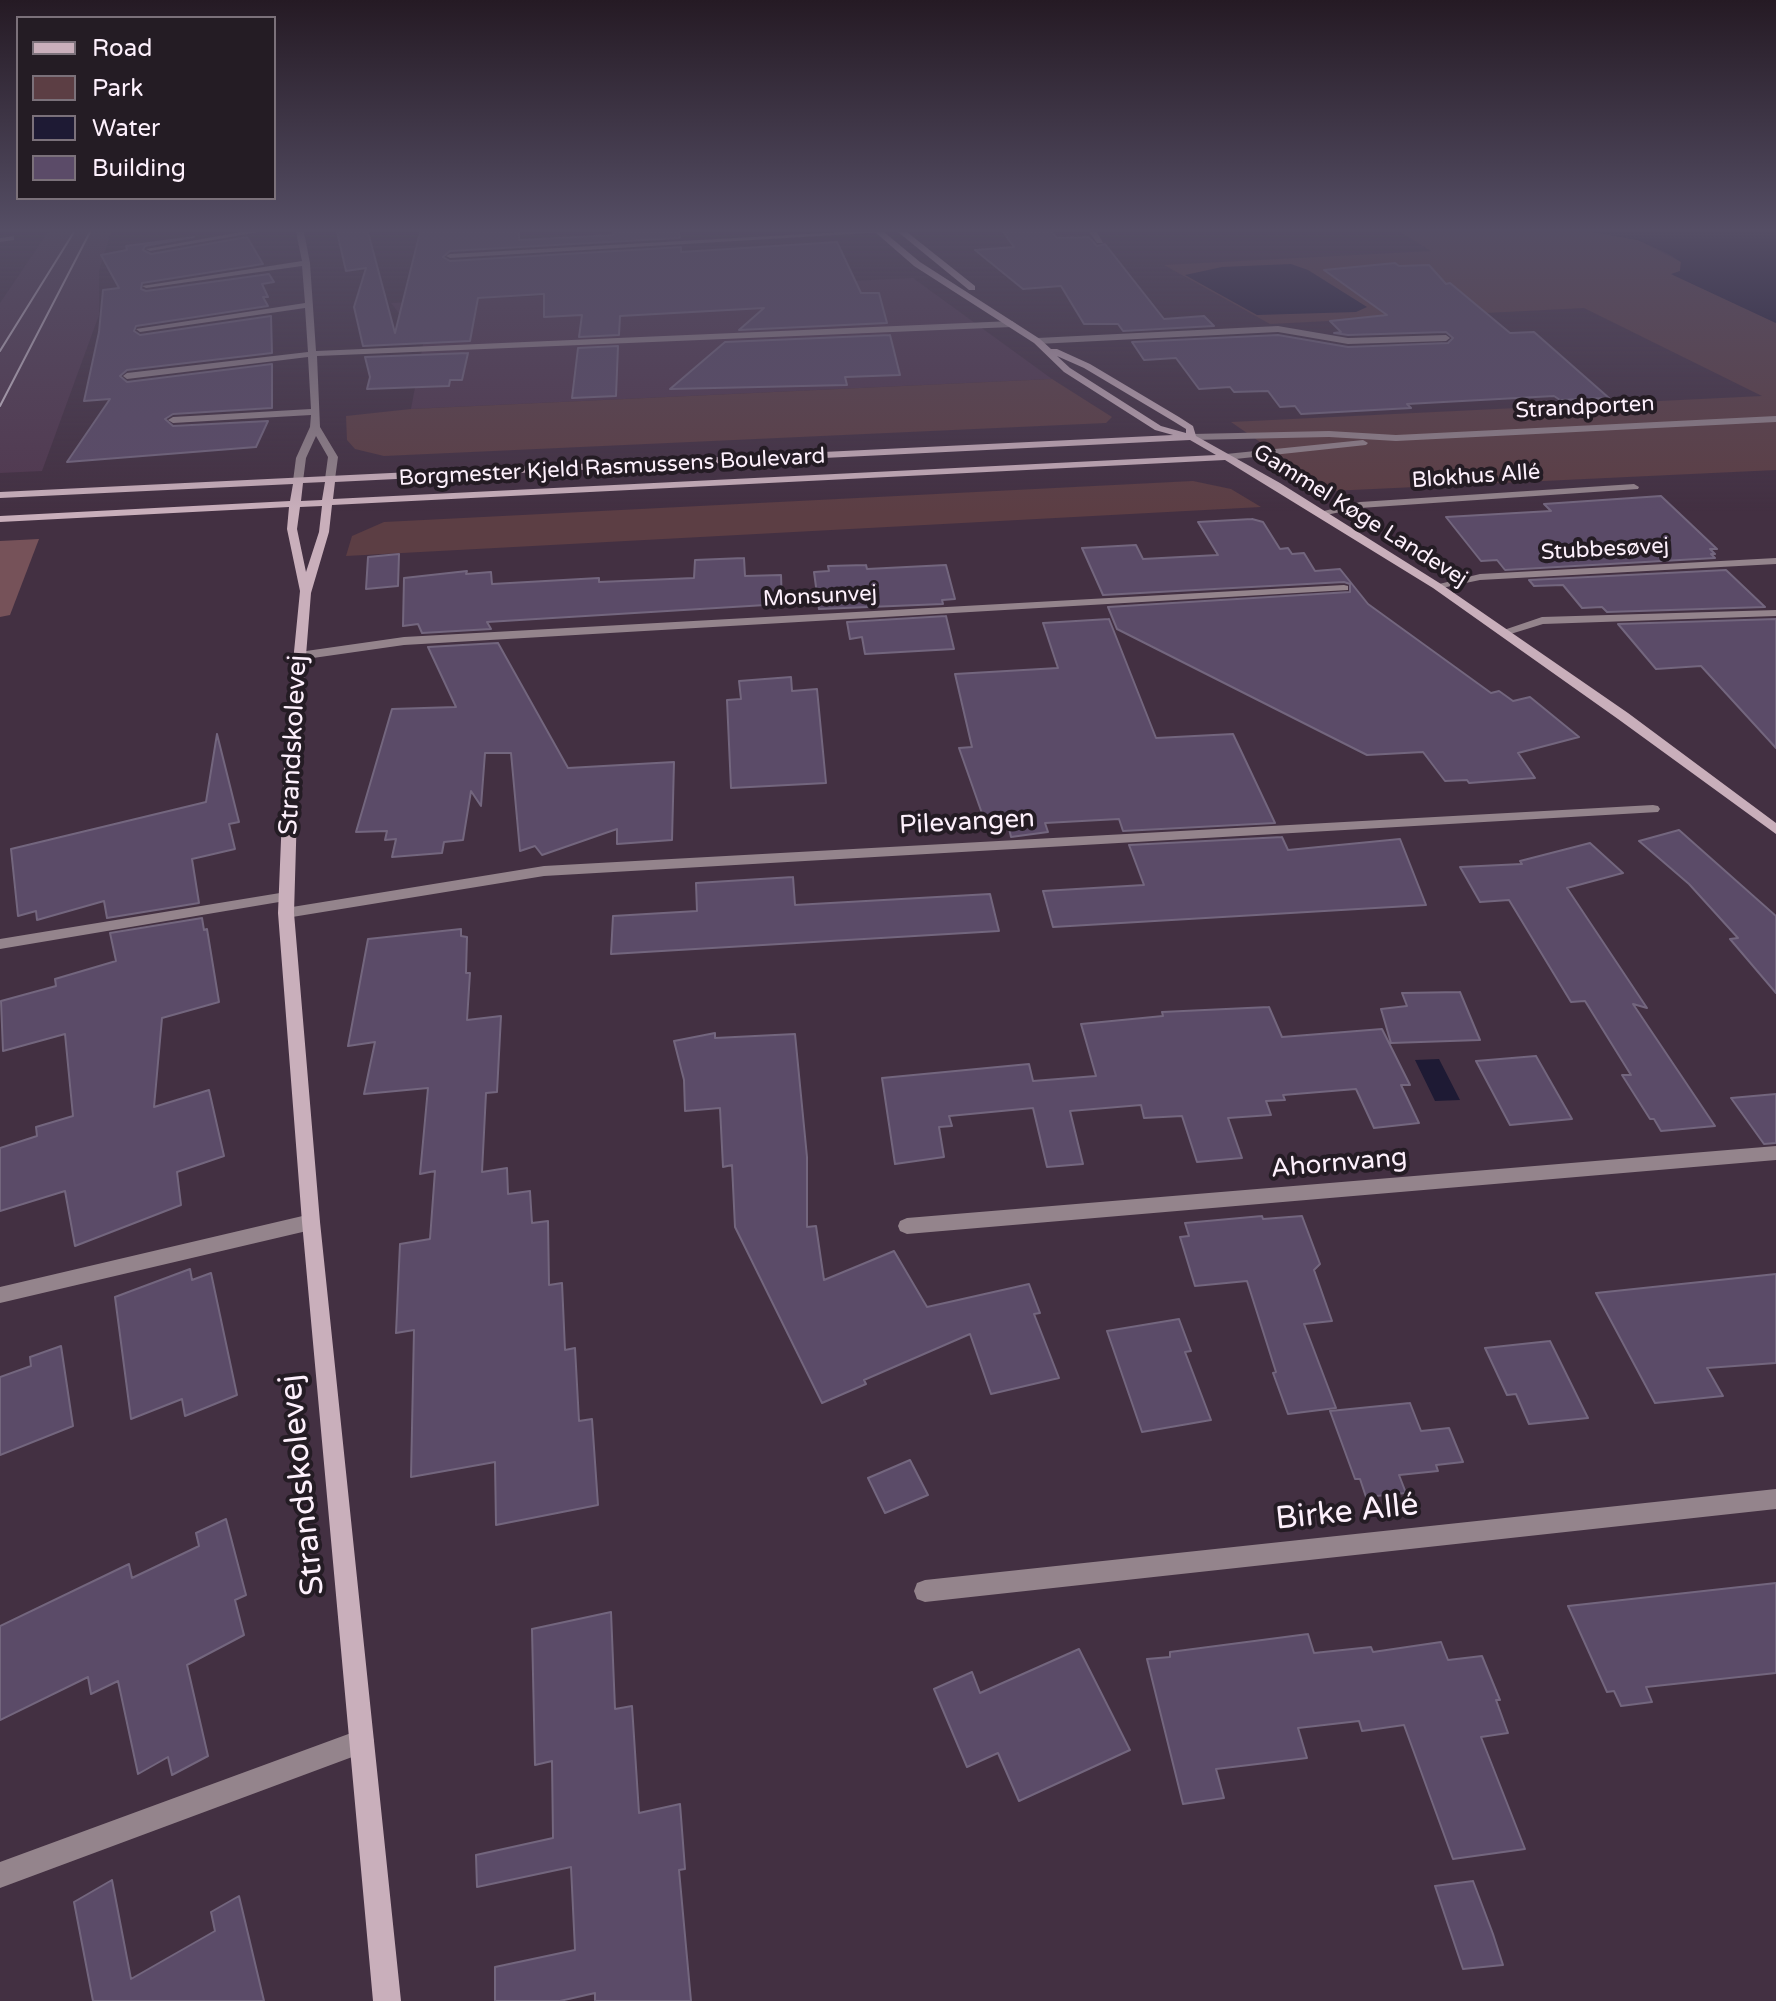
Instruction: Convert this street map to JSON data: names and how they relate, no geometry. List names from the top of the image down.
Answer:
{
  "streets": {
    "street": [
      "Strandporten",
      "Borgmester Kjeld Rasmussens Boulevard",
      "Blokhus Allé",
      "Gammel Køge Landevej",
      "Stubbesøvej",
      "Monsunvej",
      "Strandskolevej",
      "Pilevangen",
      "Ahornvang",
      "Birke Allé"
    ]
  },
  "crossings": [
    ["Strandporten", "Borgmester Kjeld Rasmussens Boulevard"],
    ["Strandporten", "Gammel Køge Landevej"],
    ["Borgmester Kjeld Rasmussens Boulevard", "Gammel Køge Landevej"],
    ["Borgmester Kjeld Rasmussens Boulevard", "Strandskolevej"],
    ["Blokhus Allé", "Gammel Køge Landevej"],
    ["Gammel Køge Landevej", "Stubbesøvej"],
    ["Monsunvej", "Strandskolevej"],
    ["Strandskolevej", "Pilevangen"]
  ],
  "legend": [
    "Road",
    "Park",
    "Water",
    "Building"
  ]
}
